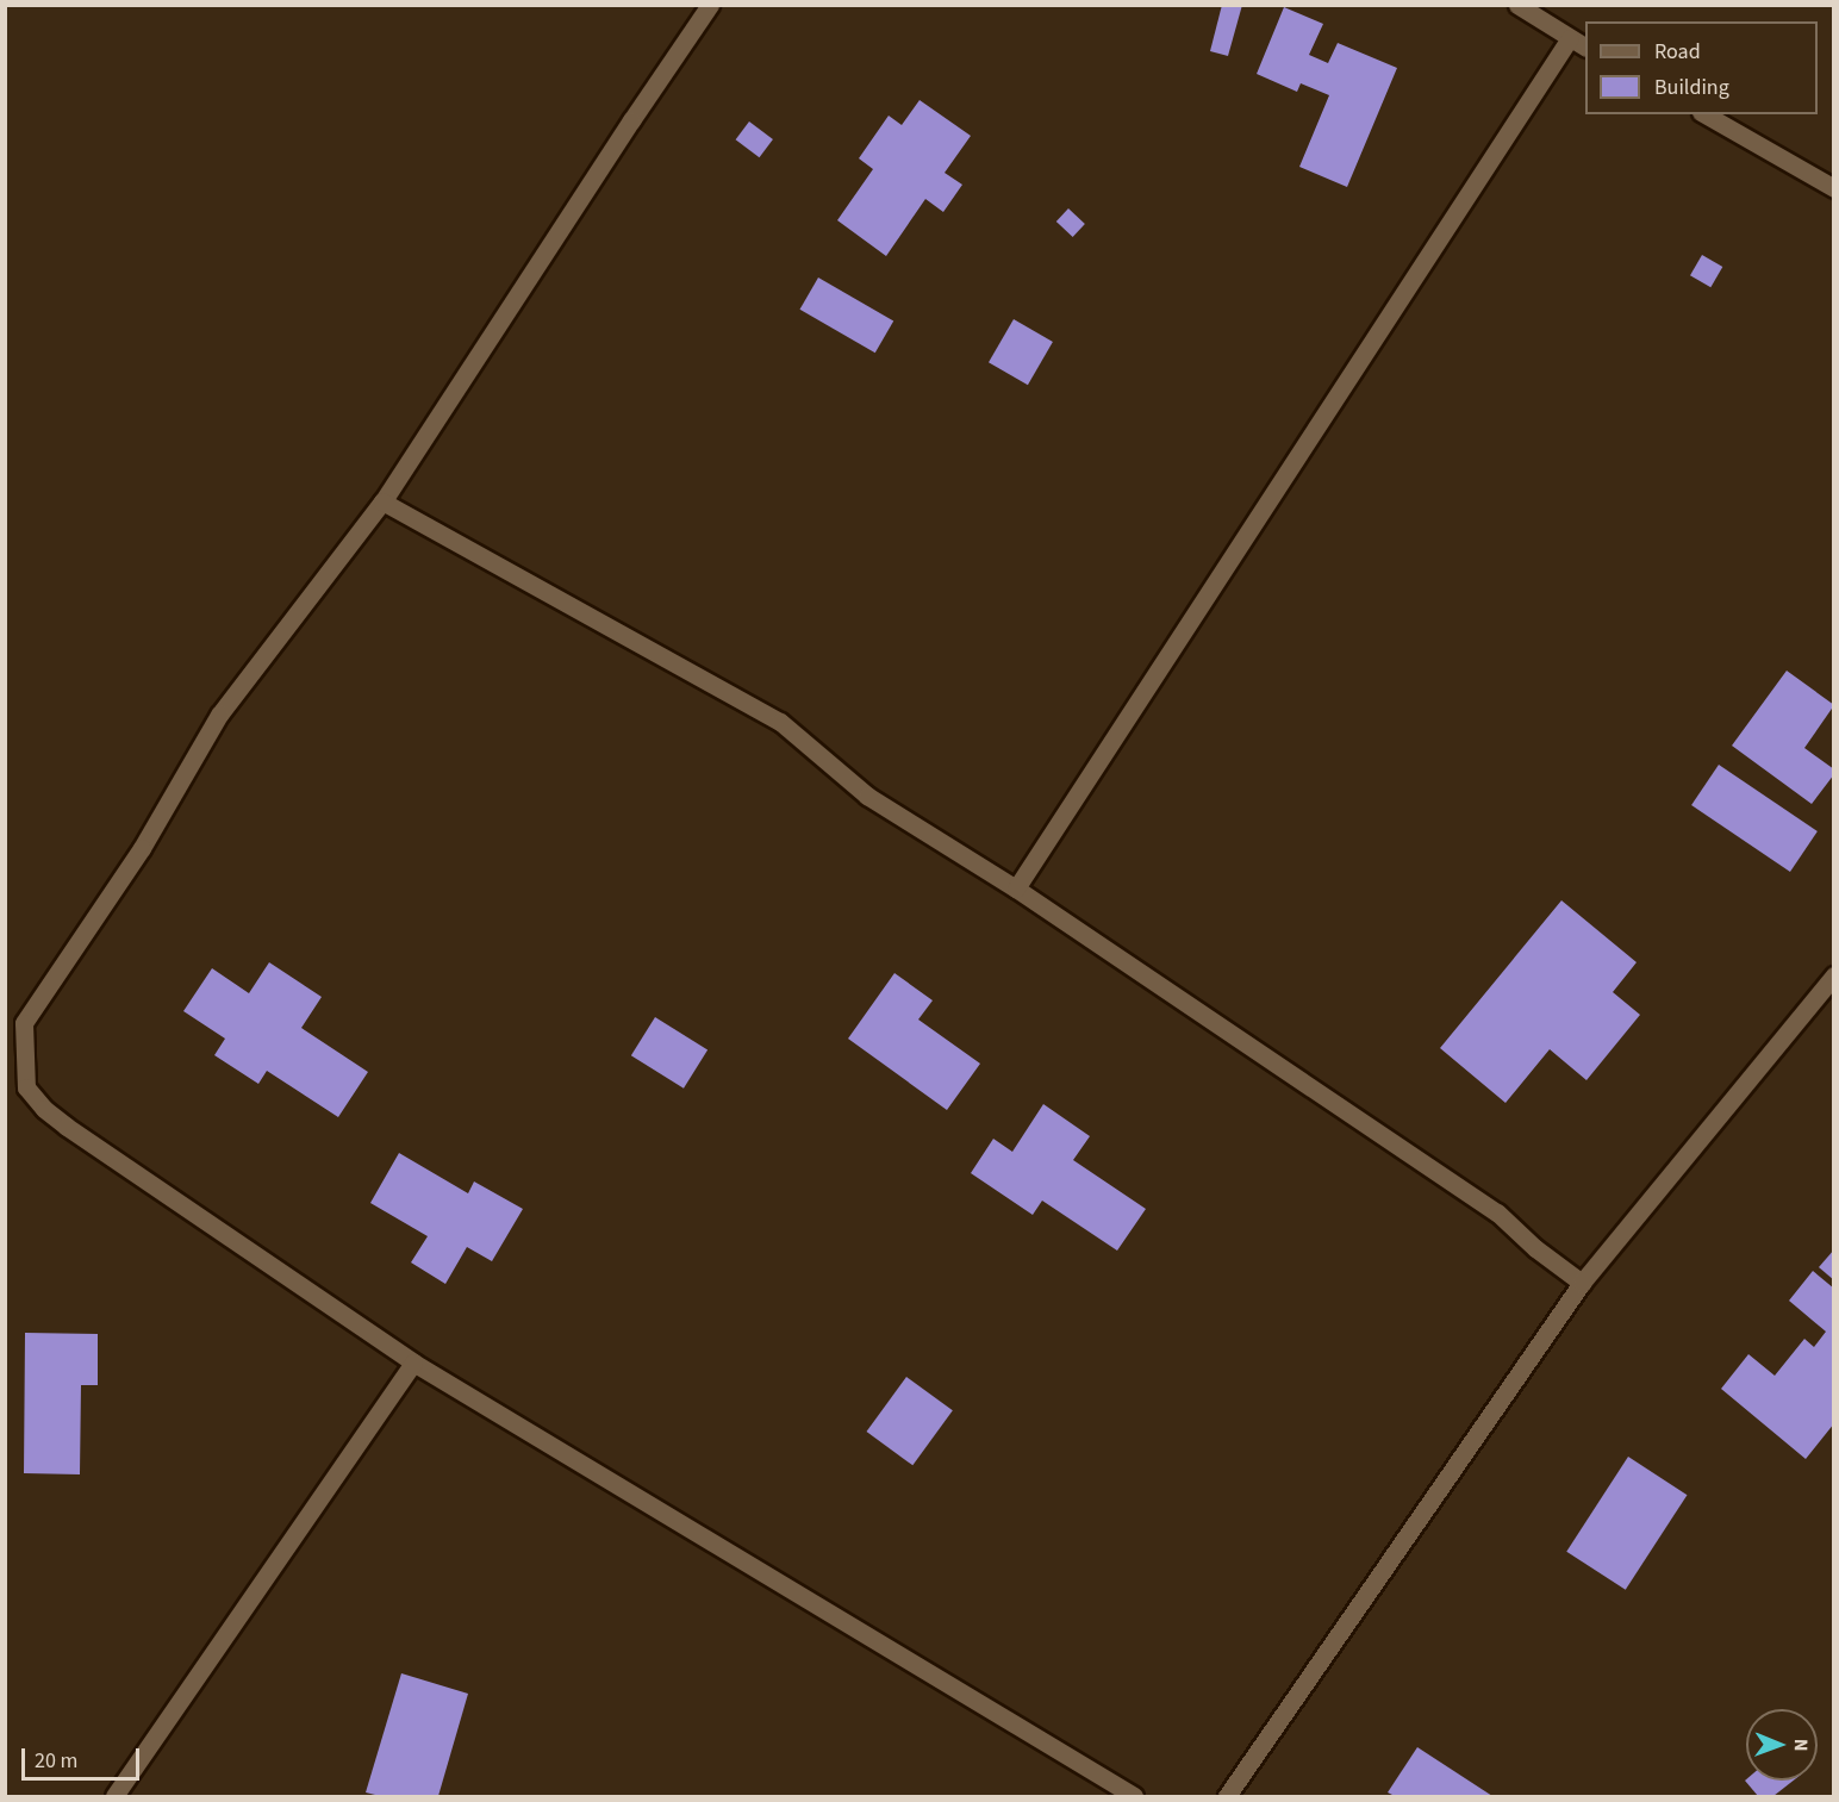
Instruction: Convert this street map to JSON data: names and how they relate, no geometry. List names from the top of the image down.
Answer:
{
  "legend": ["Road", "Building"],
  "scale_bar": "20 m",
  "north": "right"
}
